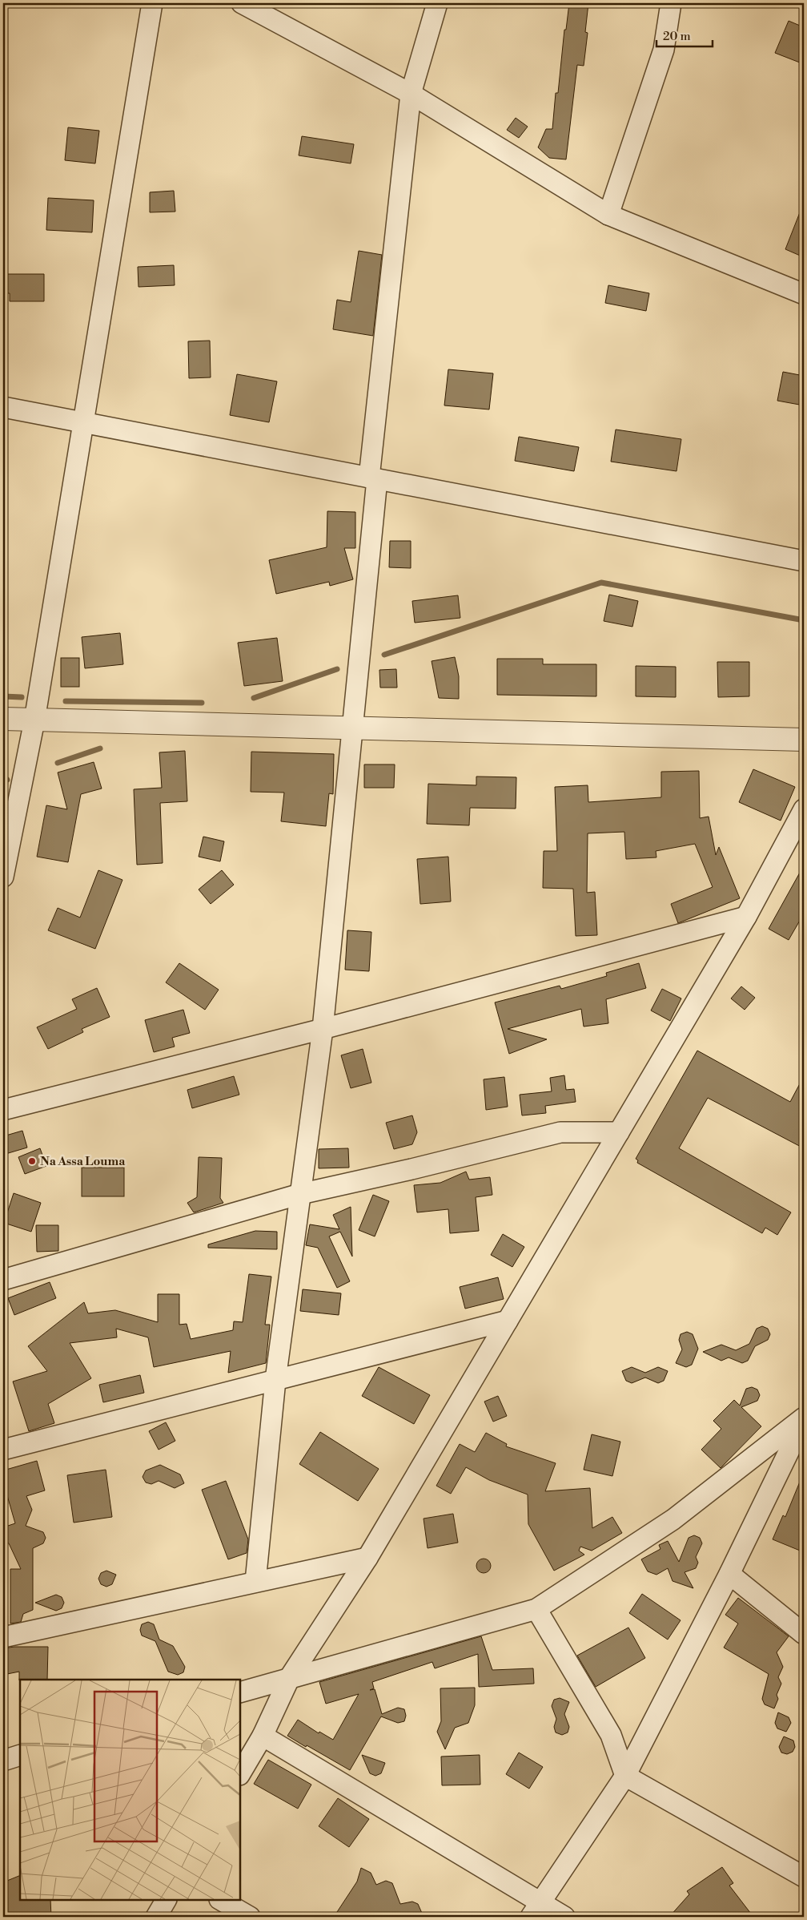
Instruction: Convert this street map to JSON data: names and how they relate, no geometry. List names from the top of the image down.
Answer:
{
  "places": ["Na Assa Louma"],
  "scale_bar": "20 m"
}
